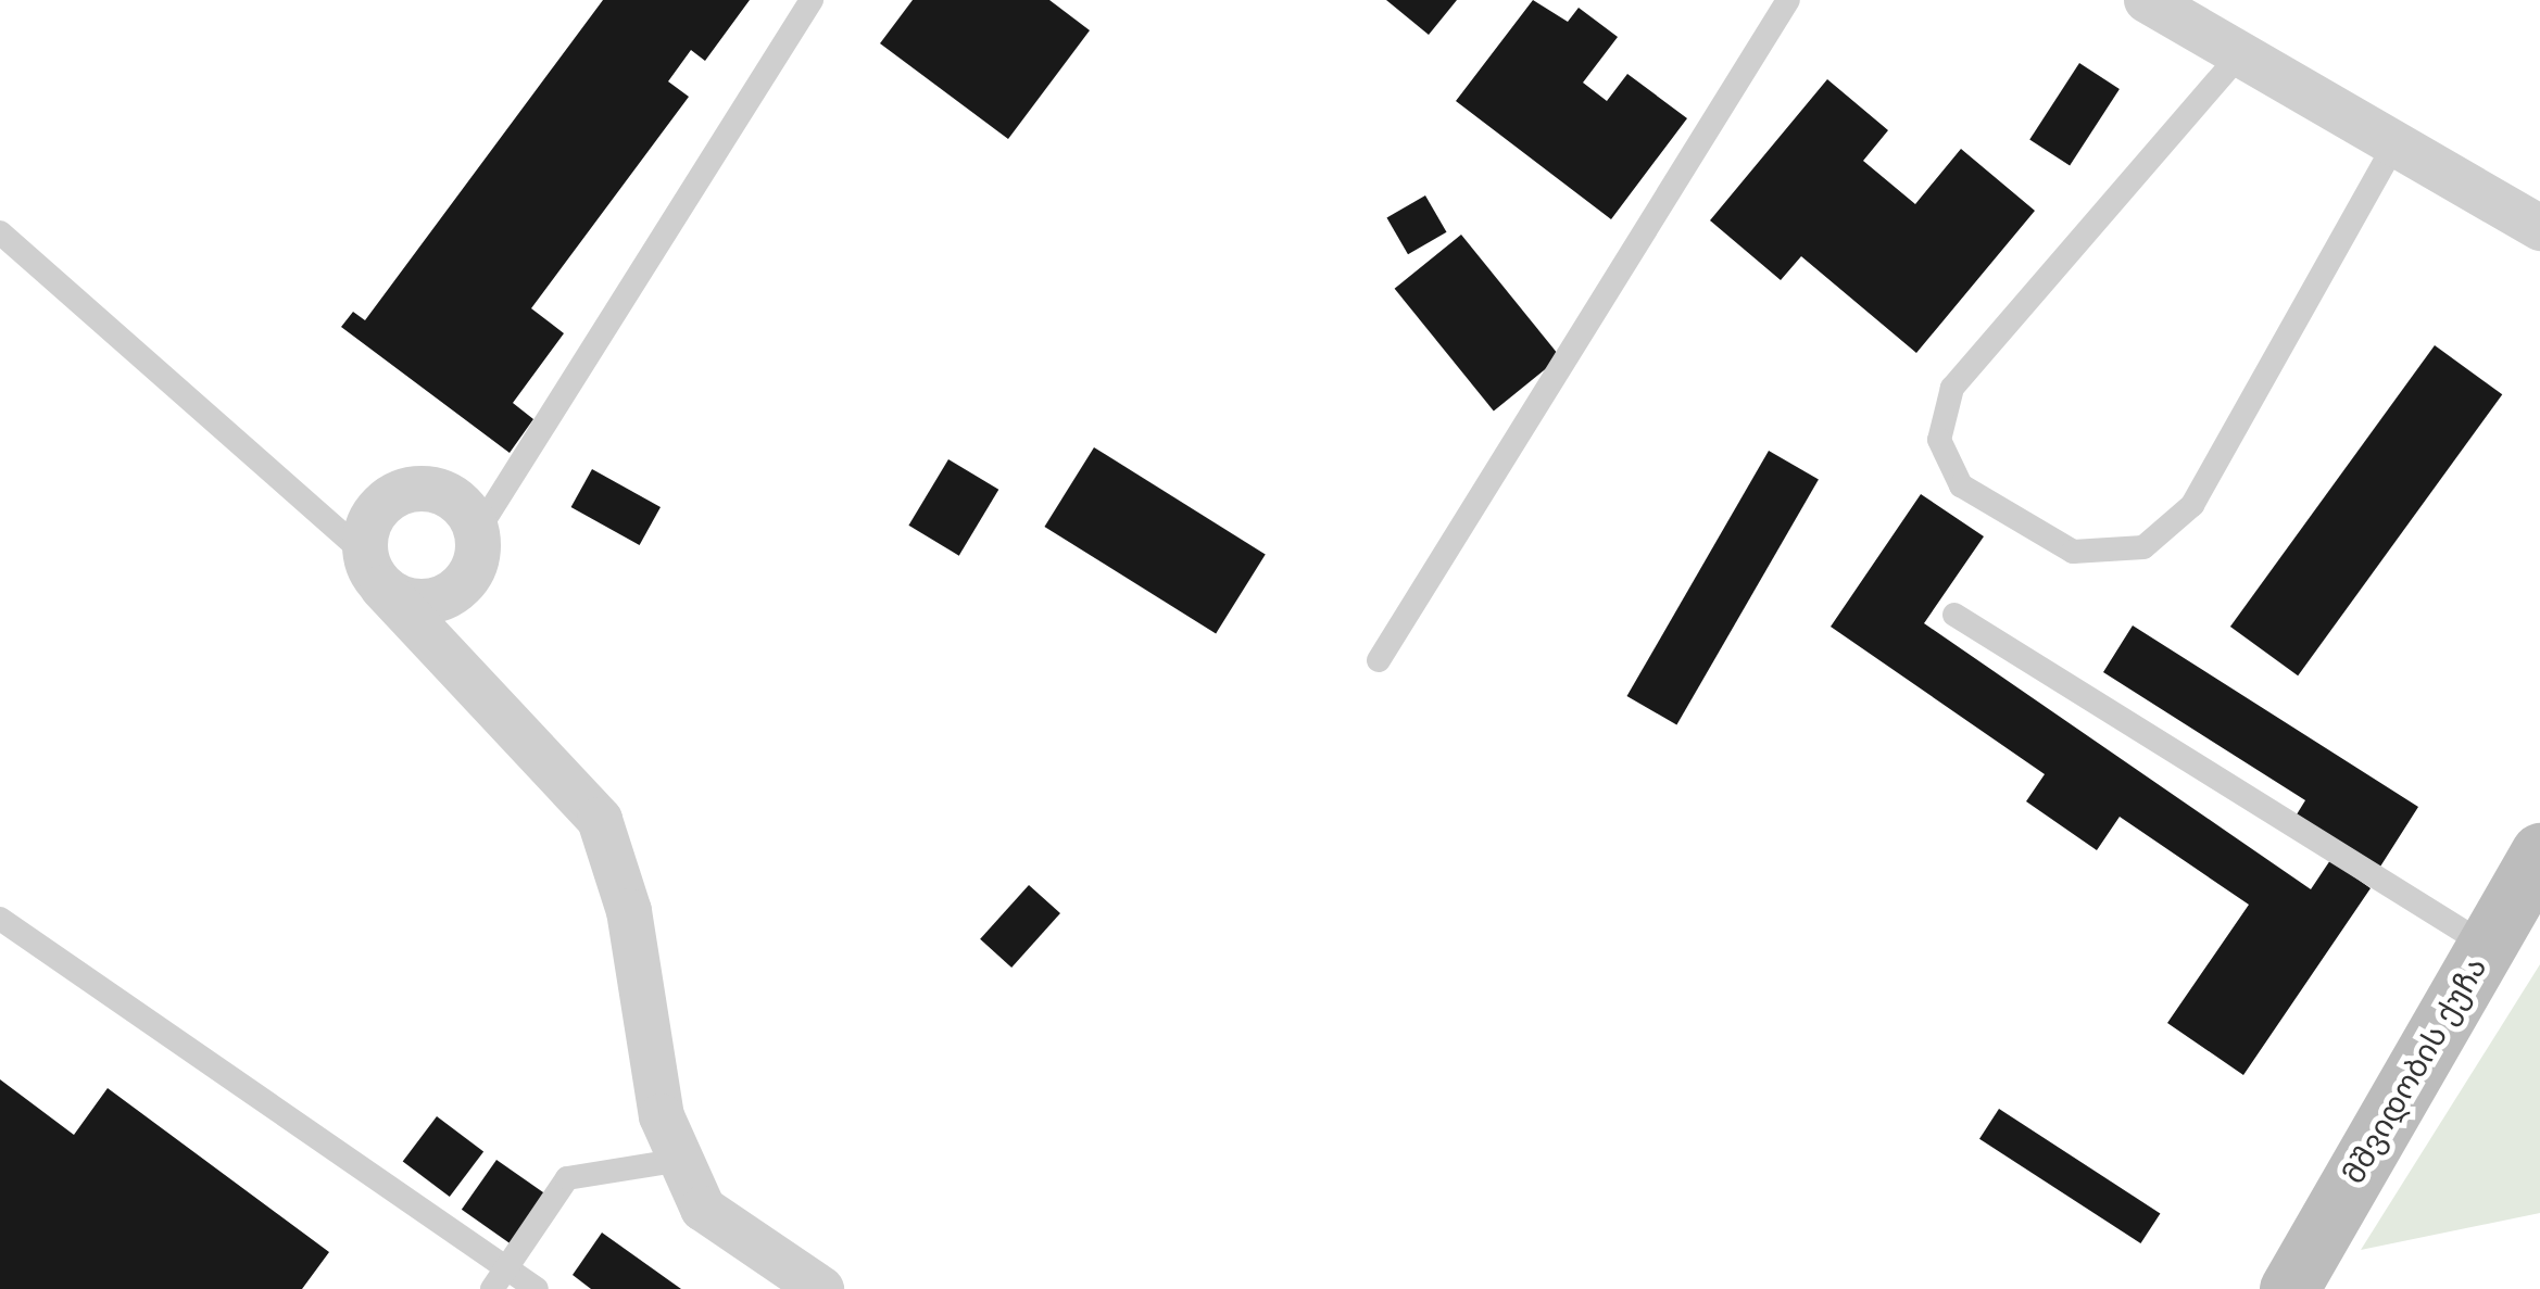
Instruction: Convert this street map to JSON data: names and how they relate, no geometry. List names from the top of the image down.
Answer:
{
  "streets": {
    "main road": ["მშვიდობის ქუჩა"]
  }
}
